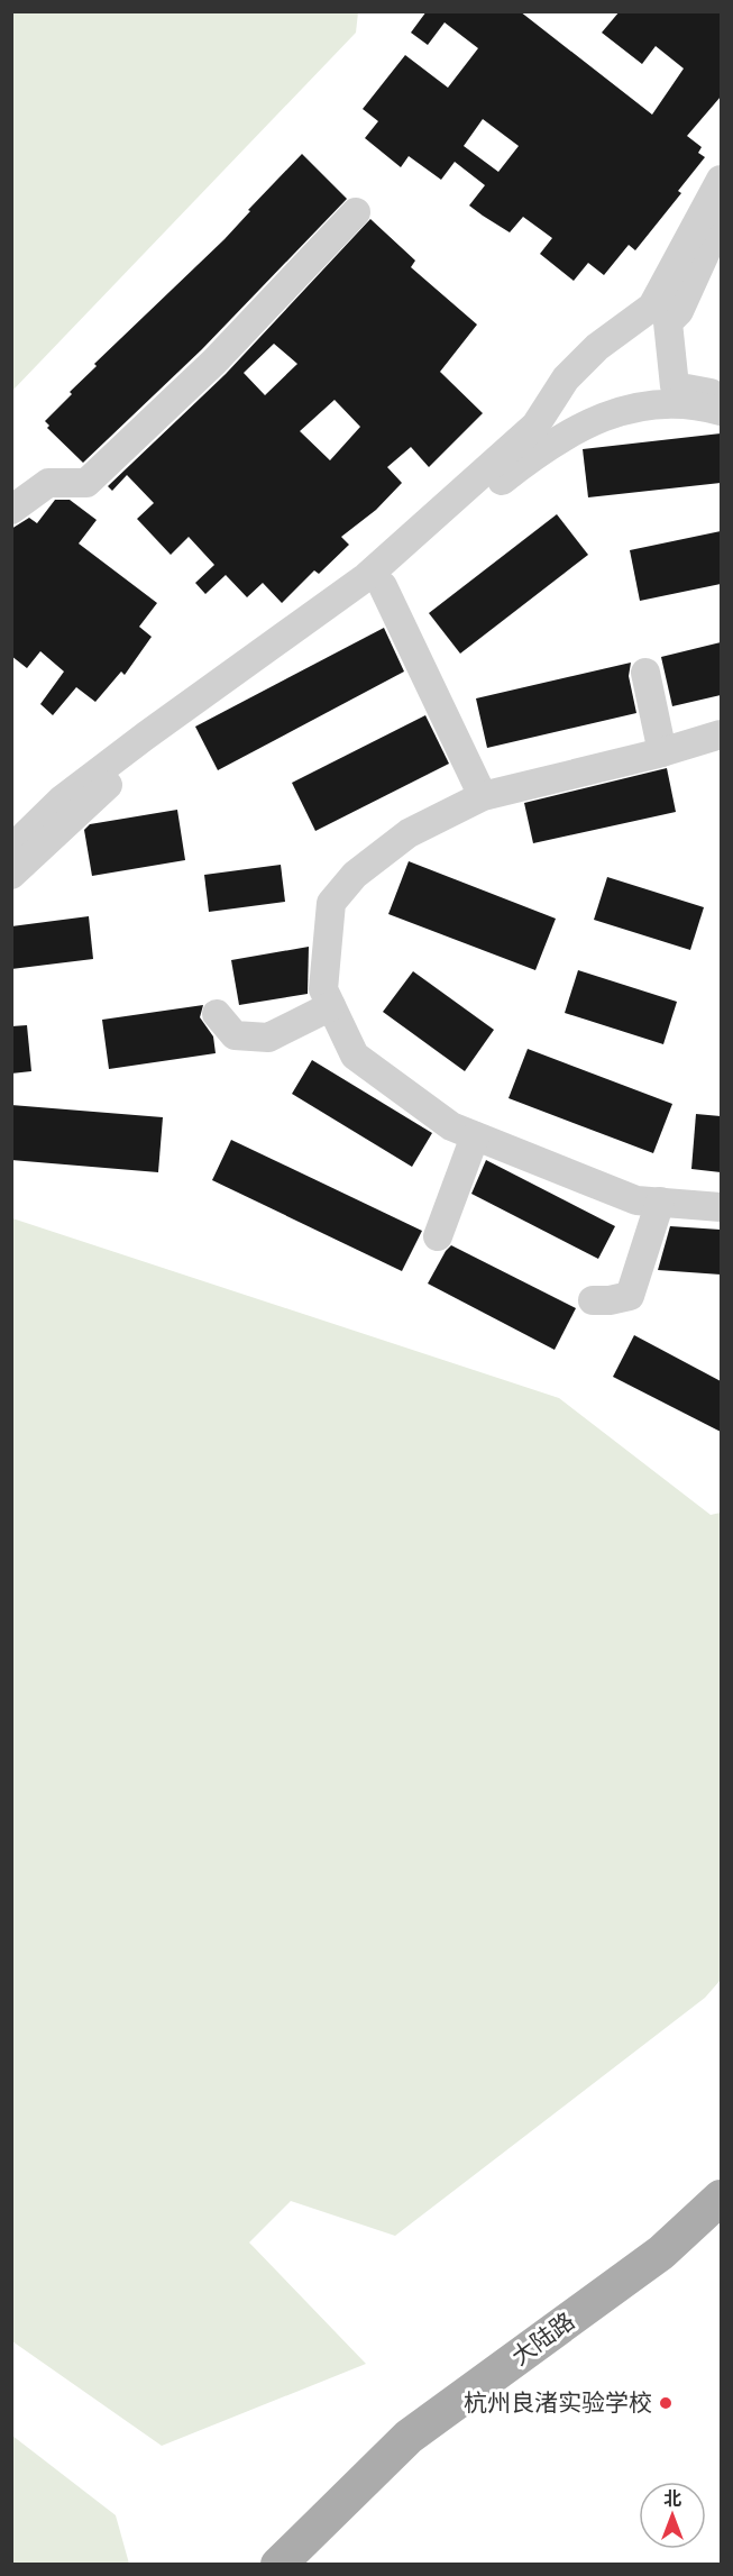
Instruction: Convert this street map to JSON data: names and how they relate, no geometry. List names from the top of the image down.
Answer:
{
  "streets": {
    "main road": ["大陆路"]
  },
  "places": ["杭州良渚实验学校"],
  "north": "top"
}
